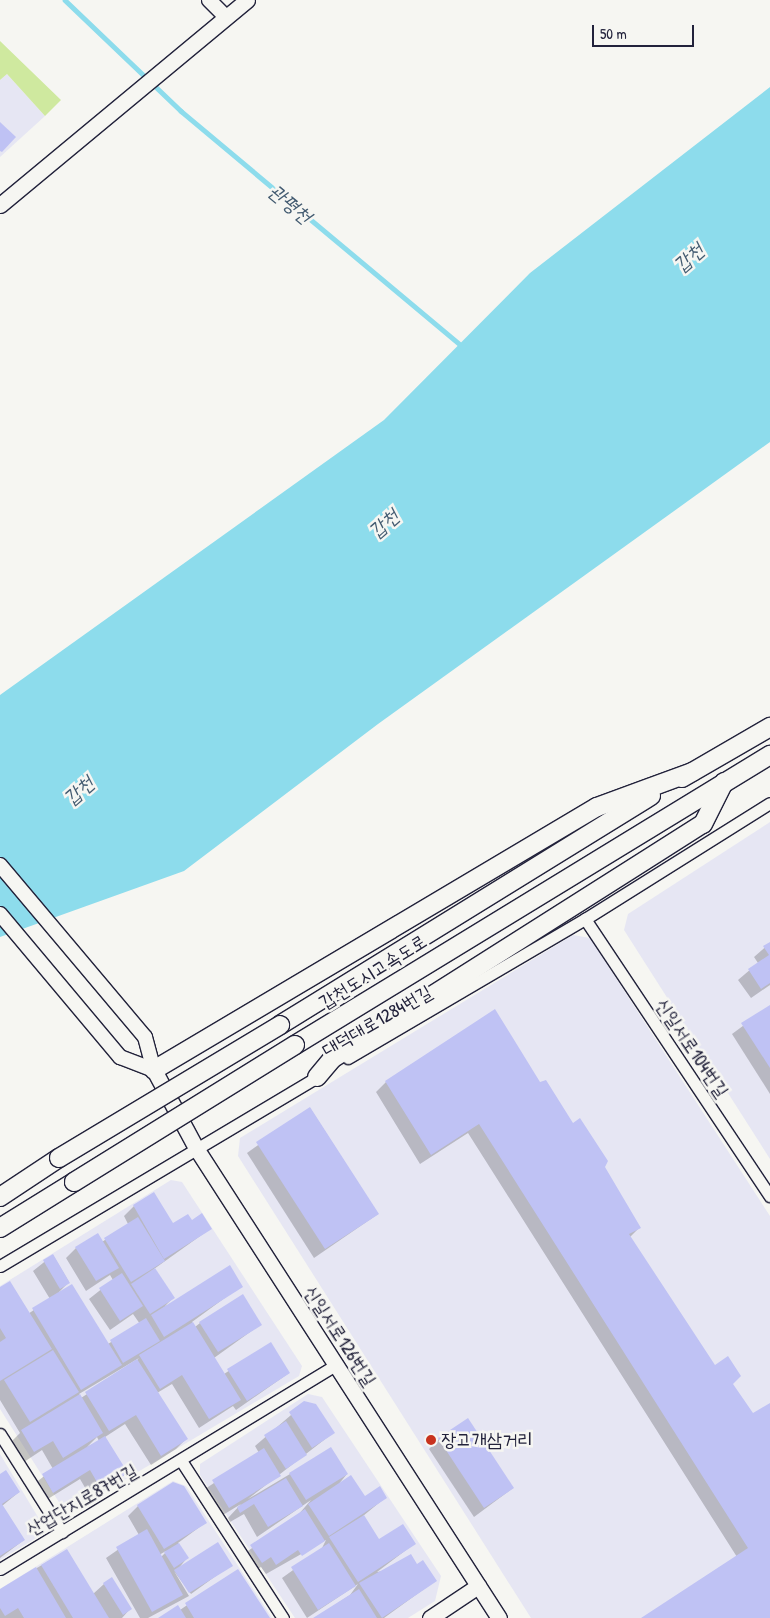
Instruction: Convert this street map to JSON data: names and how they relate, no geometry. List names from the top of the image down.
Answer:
{
  "streets": {
    "highway": ["갑천도시고속도로"],
    "main road": ["신일서로126번길"],
    "street": ["대덕대로1284번길", "신일서로104번길", "산업단지로87번길"]
  },
  "crossings": [
    ["대덕대로1284번길", "신일서로104번길"],
    ["대덕대로1284번길", "신일서로126번길"],
    ["신일서로126번길", "산업단지로87번길"]
  ],
  "water": ["관평천", "갑천"],
  "places": ["장고개삼거리"],
  "scale_bar": "50 m"
}
